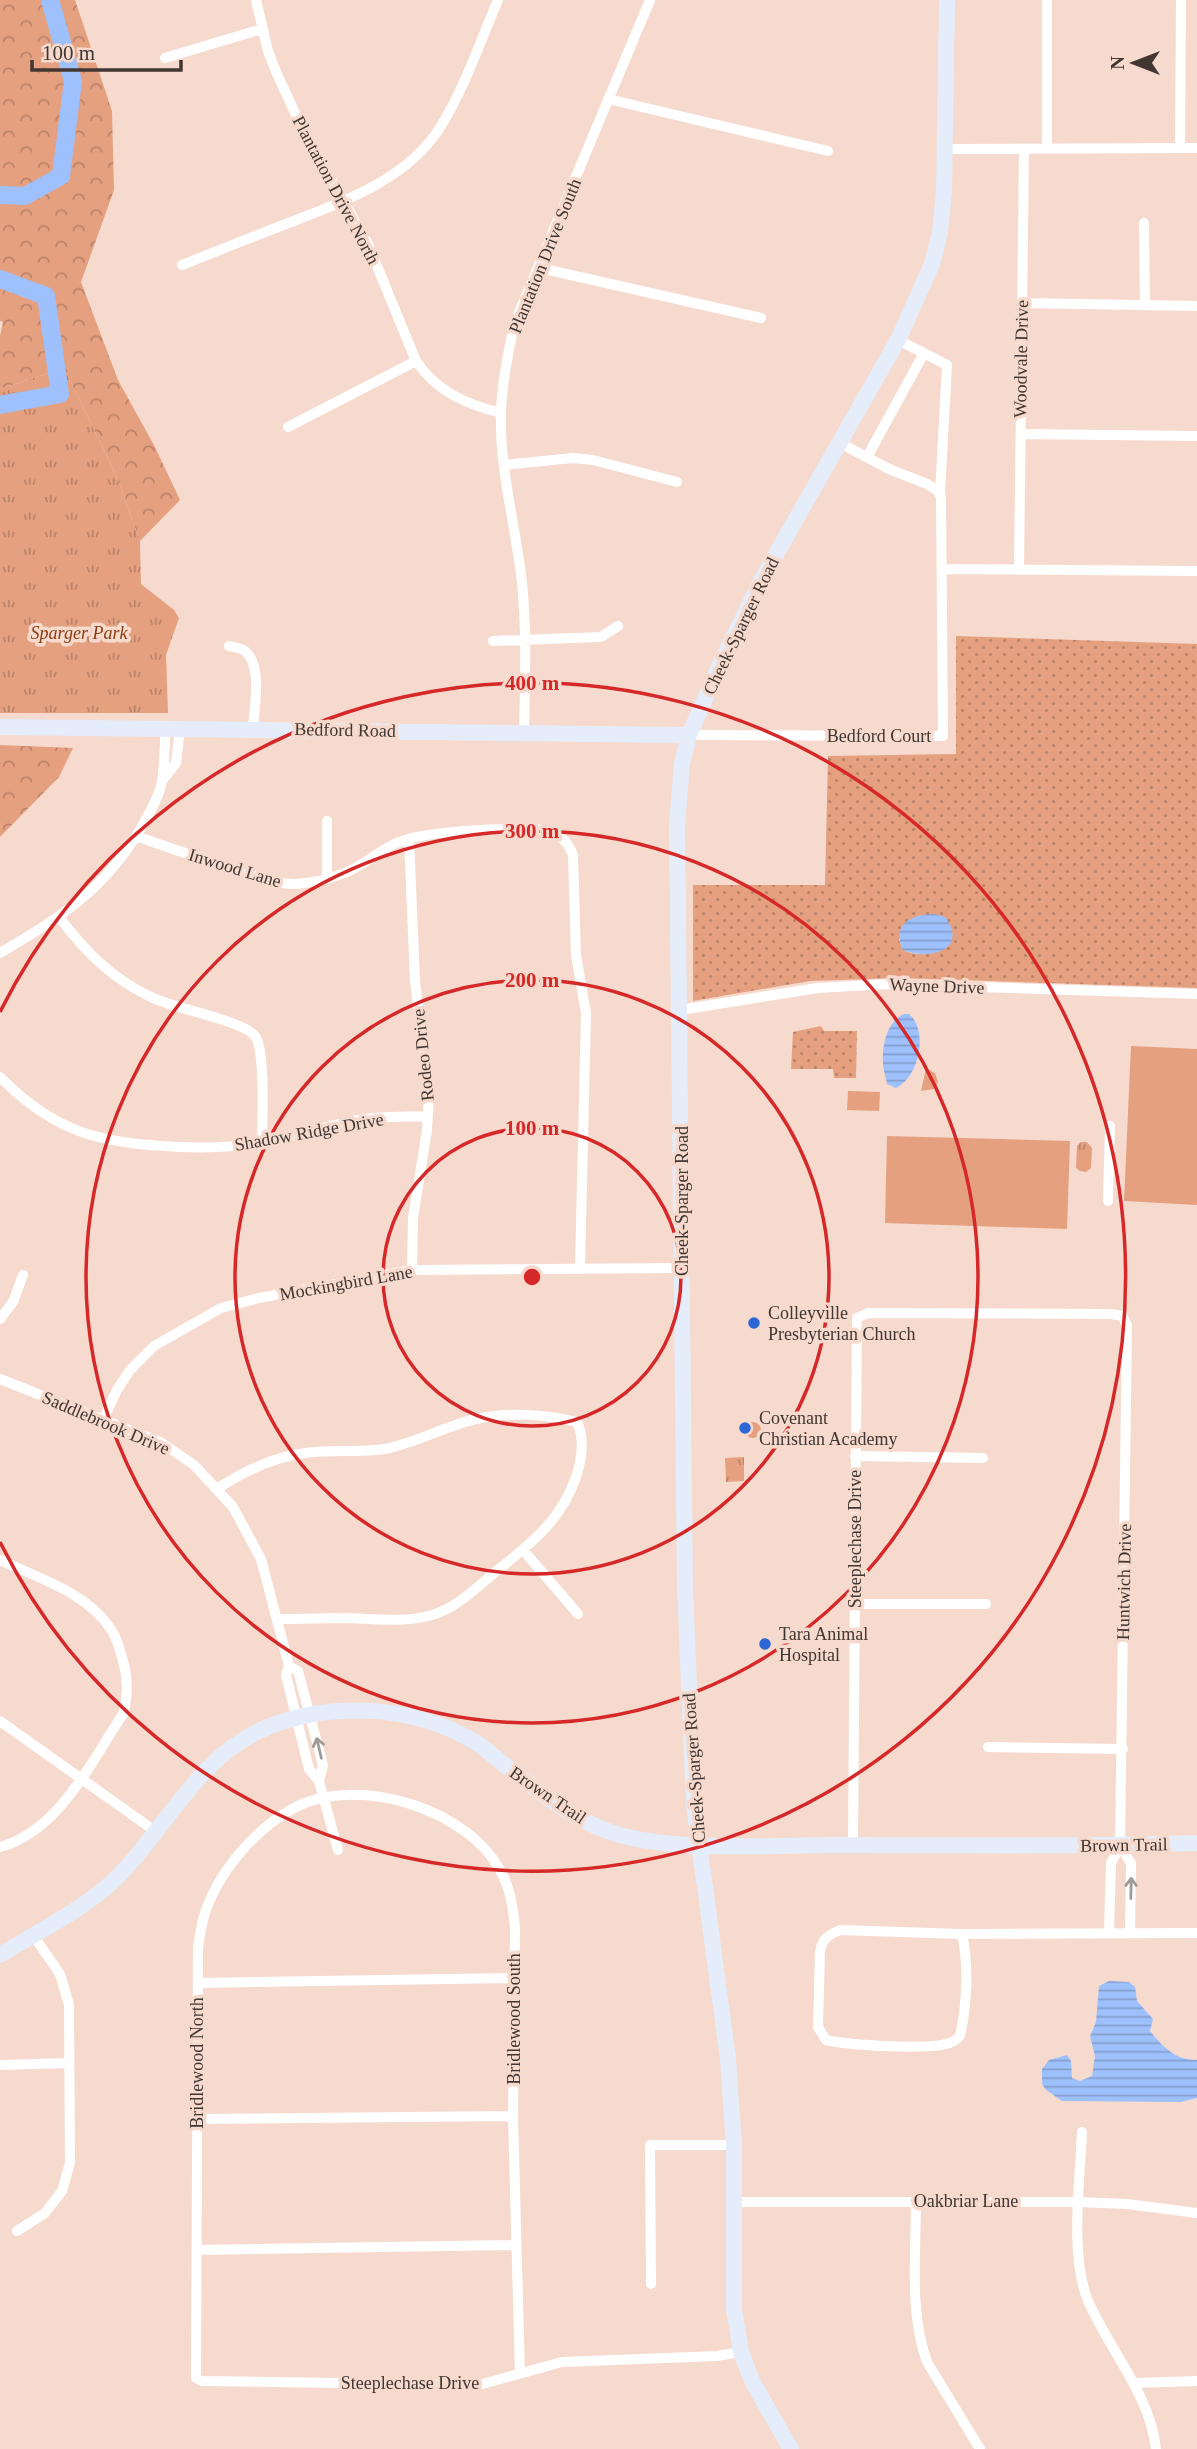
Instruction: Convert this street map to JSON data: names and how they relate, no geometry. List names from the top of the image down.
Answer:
{
  "streets": {
    "main road": ["Cheek-Sparger Road", "Bedford Road", "Brown Trail"],
    "street": [
      "Plantation Drive North",
      "Plantation Drive South",
      "Woodvale Drive",
      "Bedford Court",
      "Inwood Lane",
      "Wayne Drive",
      "Rodeo Drive",
      "Shadow Ridge Drive",
      "Mockingbird Lane",
      "Saddlebrook Drive",
      "Steeplechase Drive",
      "Huntwich Drive",
      "Bridlewood South",
      "Bridlewood North",
      "Oakbriar Lane"
    ]
  },
  "crossings": [
    ["Plantation Drive North", "Plantation Drive South"],
    ["Plantation Drive South", "Bedford Road"],
    ["Cheek-Sparger Road", "Bedford Road"],
    ["Cheek-Sparger Road", "Bedford Court"],
    ["Cheek-Sparger Road", "Wayne Drive"],
    ["Cheek-Sparger Road", "Mockingbird Lane"],
    ["Cheek-Sparger Road", "Steeplechase Drive"],
    ["Cheek-Sparger Road", "Brown Trail"],
    ["Cheek-Sparger Road", "Oakbriar Lane"],
    ["Bedford Road", "Bedford Court"],
    ["Inwood Lane", "Rodeo Drive"],
    ["Inwood Lane", "Mockingbird Lane"],
    ["Rodeo Drive", "Shadow Ridge Drive"],
    ["Rodeo Drive", "Mockingbird Lane"],
    ["Mockingbird Lane", "Saddlebrook Drive"],
    ["Saddlebrook Drive", "Brown Trail"],
    ["Saddlebrook Drive", "Bridlewood South"],
    ["Saddlebrook Drive", "Bridlewood North"],
    ["Steeplechase Drive", "Huntwich Drive"],
    ["Steeplechase Drive", "Brown Trail"],
    ["Steeplechase Drive", "Bridlewood South"],
    ["Steeplechase Drive", "Bridlewood North"],
    ["Huntwich Drive", "Brown Trail"],
    ["Bridlewood South", "Bridlewood North"]
  ],
  "parks": ["Sparger Park"],
  "places": ["Colleyville Presbyterian Church", "Covenant Christian Academy", "Tara Animal Hospital"],
  "scale_bar": "100 m",
  "north": "left",
  "rings": [
    "400 m",
    "300 m",
    "200 m",
    "100 m"
  ]
}
